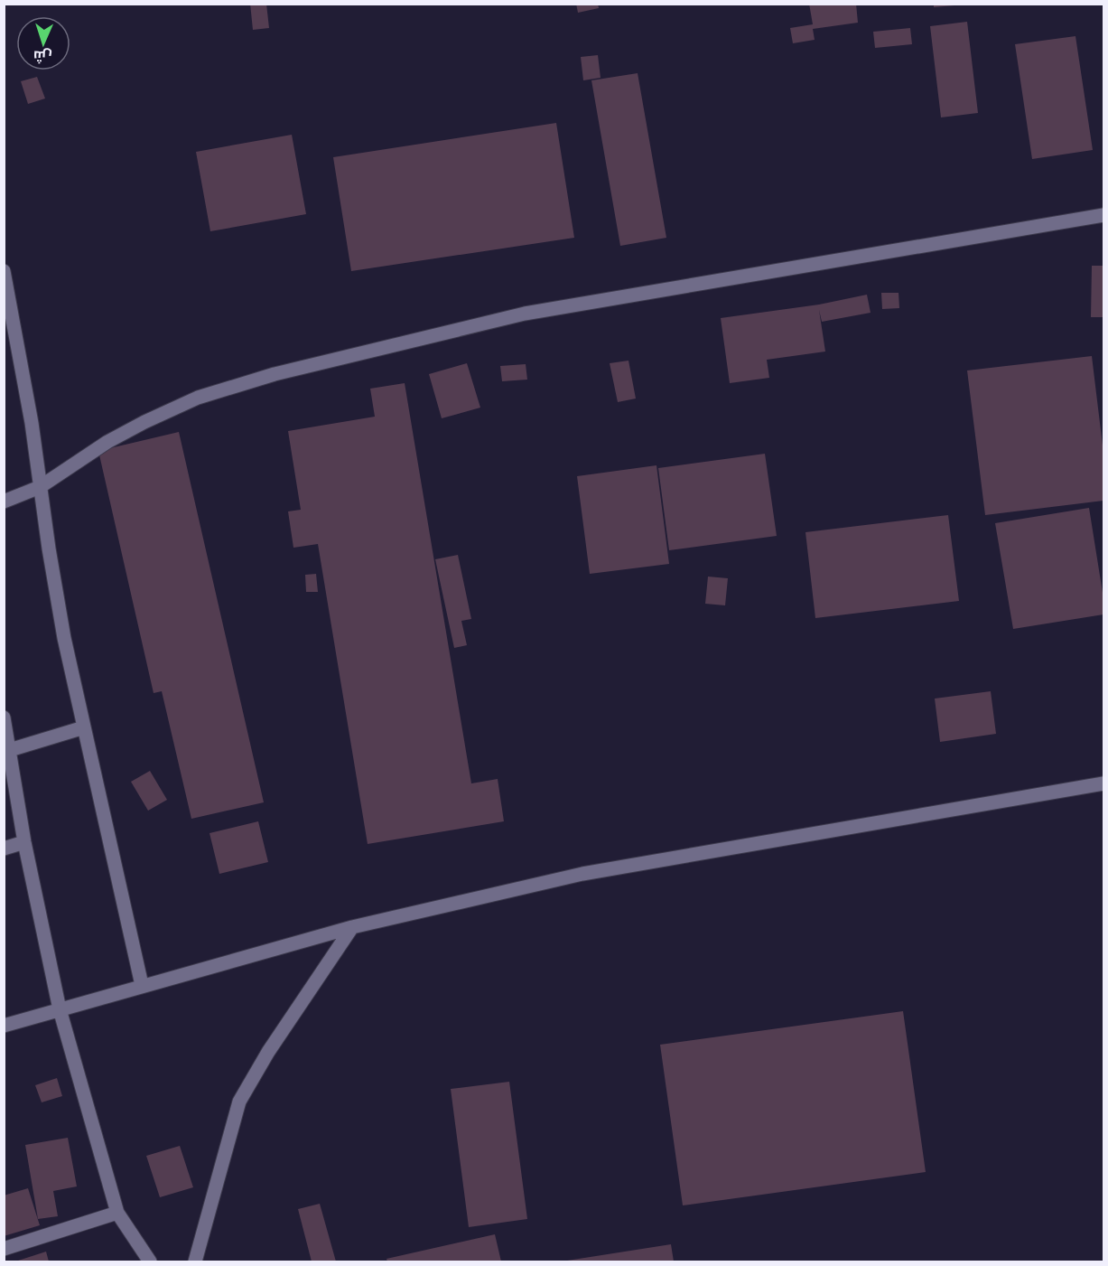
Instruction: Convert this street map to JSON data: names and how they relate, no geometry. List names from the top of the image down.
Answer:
{
  "north": "bottom"
}
